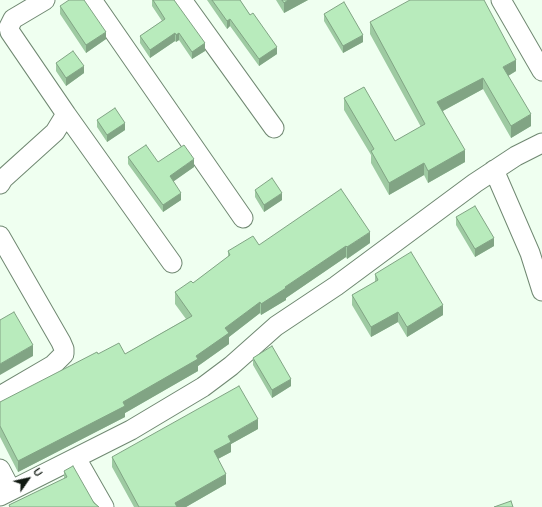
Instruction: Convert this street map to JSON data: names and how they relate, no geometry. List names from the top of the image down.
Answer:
{
  "north": "top right"
}
